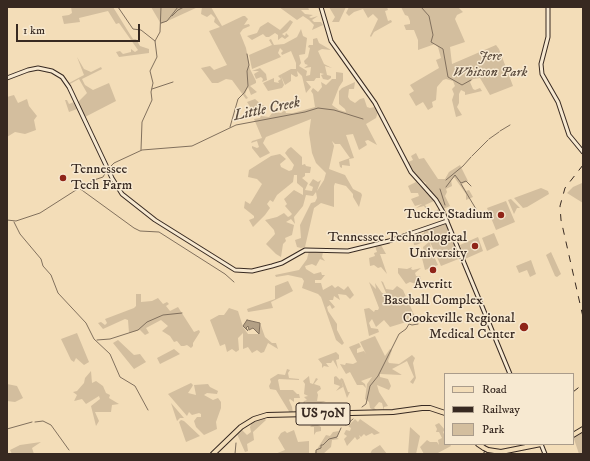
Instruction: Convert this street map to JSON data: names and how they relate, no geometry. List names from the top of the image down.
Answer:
{
  "streets": {
    "main road": ["US 70N"]
  },
  "water": ["Little Creek"],
  "parks": ["Jere Whitson Park"],
  "places": [
    "Tennessee Tech Farm",
    "Tucker Stadium",
    "Tennessee Technological University",
    "Averitt Baseball Complex",
    "Cookeville Regional Medical Center"
  ],
  "legend": ["Road", "Railway", "Park"],
  "scale_bar": "1 km"
}
